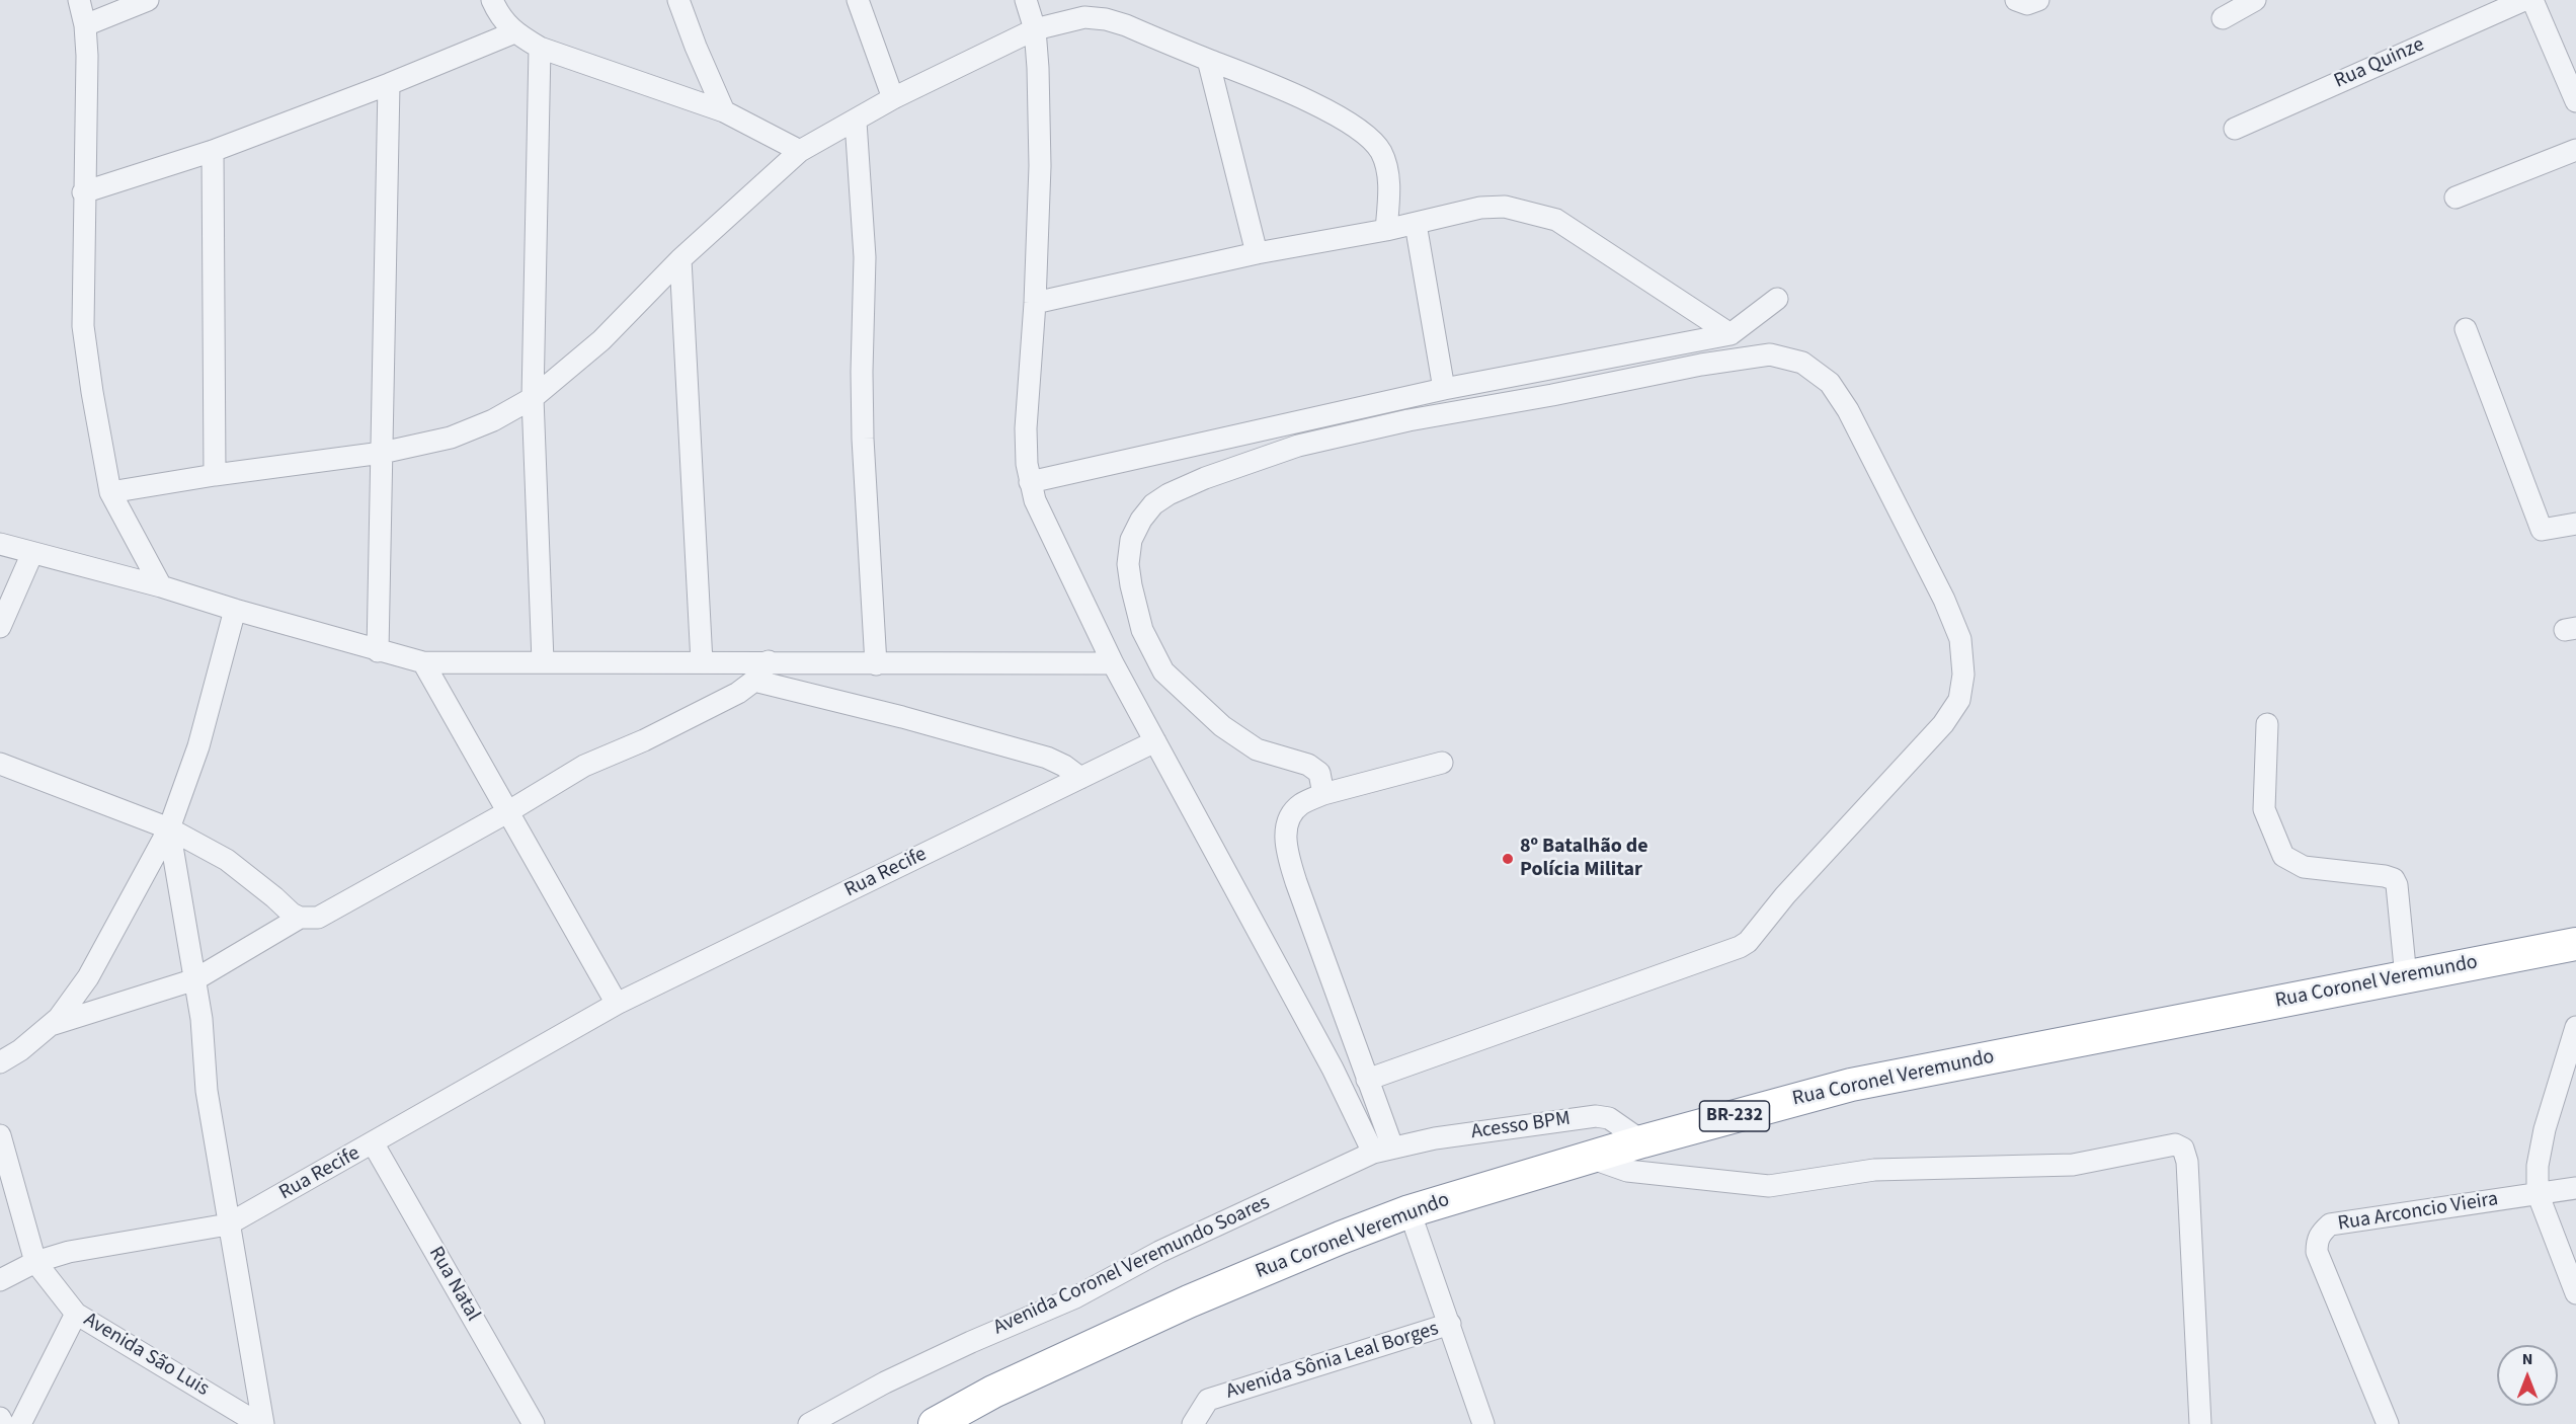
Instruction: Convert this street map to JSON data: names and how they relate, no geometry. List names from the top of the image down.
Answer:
{
  "streets": {
    "highway": ["Rua Coronel Veremundo", "BR-232"],
    "street": [
      "Rua Quinze",
      "Rua Recife",
      "Acesso BPM",
      "Rua Arconcio Vieira",
      "Avenida Coronel Veremundo Soares",
      "Rua Natal",
      "Avenida São Luis",
      "Avenida Sônia Leal Borges"
    ]
  },
  "crossings": [
    ["Rua Recife", "Rua Natal"],
    ["Rua Recife", "Avenida São Luis"],
    ["Rua Coronel Veremundo", "Acesso BPM"],
    ["Acesso BPM", "Avenida Coronel Veremundo Soares"]
  ],
  "places": ["8º Batalhão de Polícia Militar"],
  "north": "top"
}
